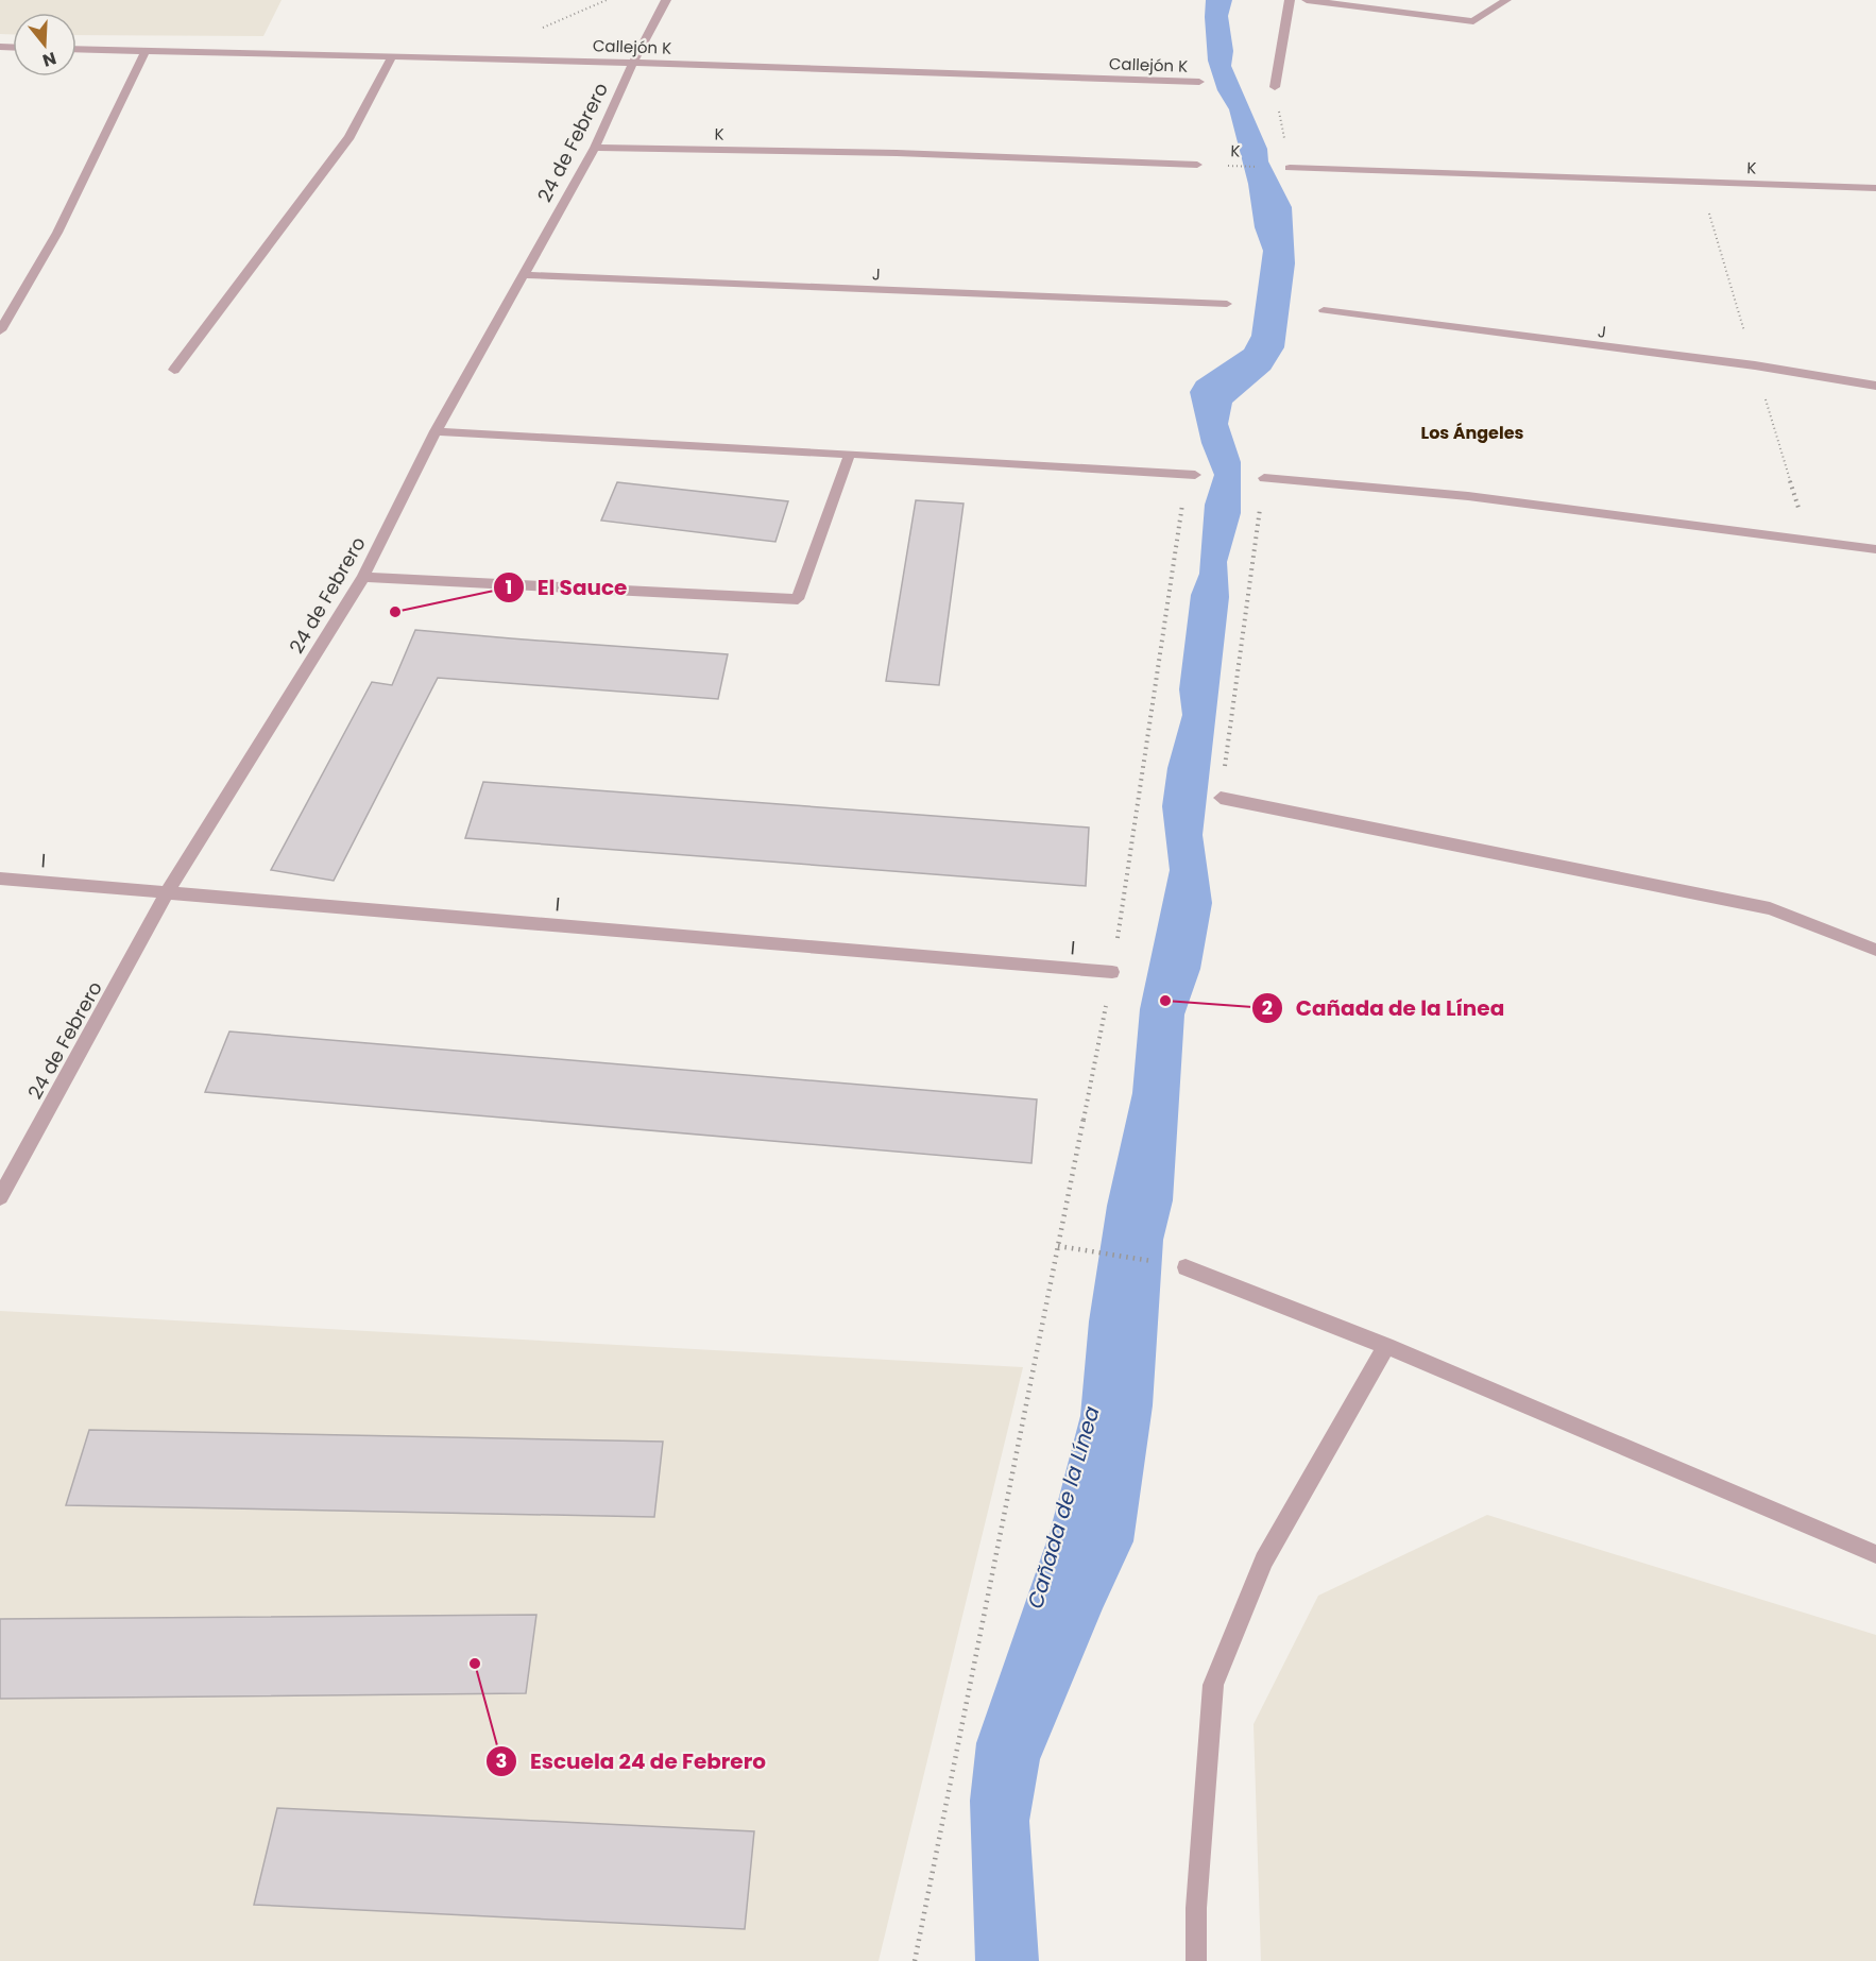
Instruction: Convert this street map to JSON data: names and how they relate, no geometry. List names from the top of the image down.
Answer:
{
  "streets": {
    "street": [
      "Callejón K",
      "K",
      "24 de Febrero",
      "J",
      "I"
    ]
  },
  "crossings": [
    ["Callejón K", "24 de Febrero"],
    ["K", "24 de Febrero"],
    ["24 de Febrero", "J"],
    ["24 de Febrero", "I"]
  ],
  "districts": ["Los Ángeles"],
  "water": ["Cañada de la Línea"],
  "places": ["El Sauce", "Cañada de la Línea", "Escuela 24 de Febrero"],
  "north": "bottom"
}
